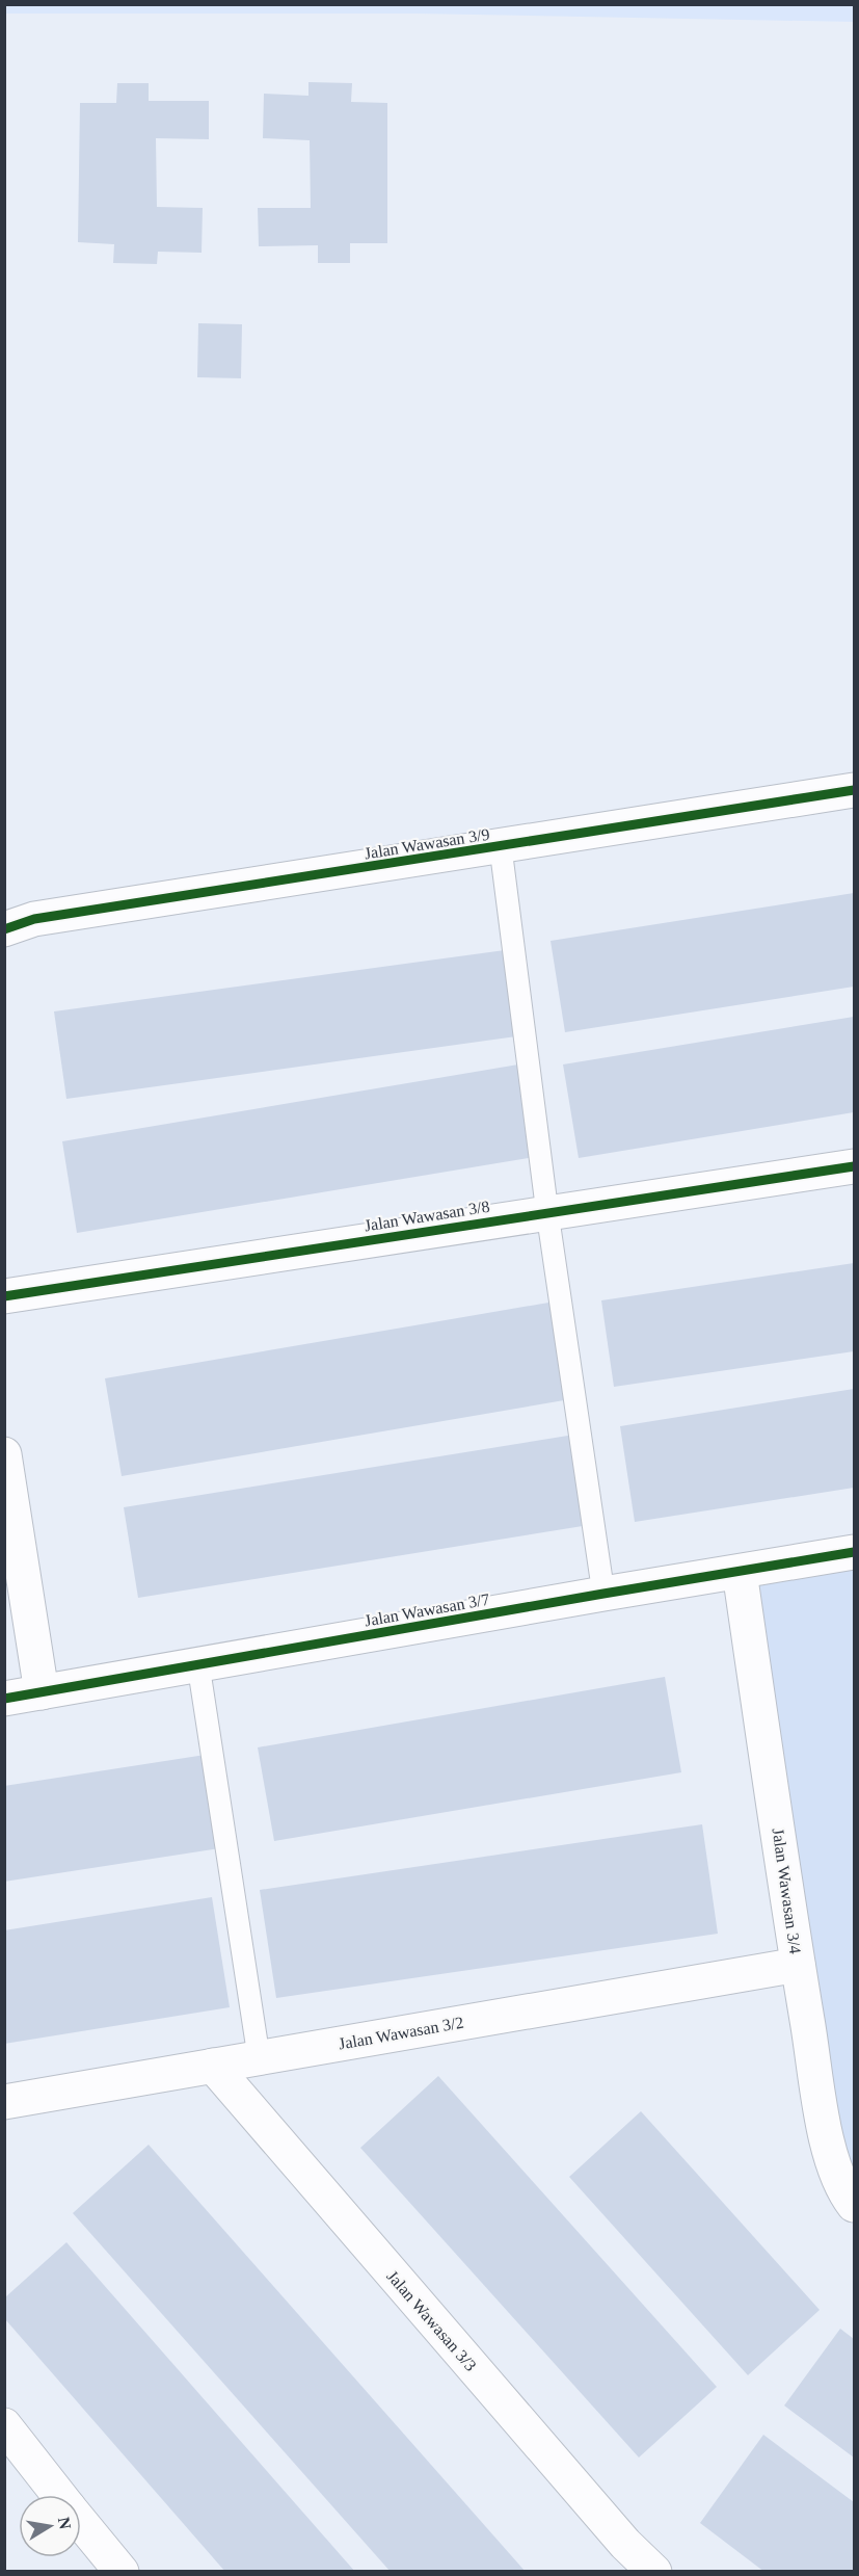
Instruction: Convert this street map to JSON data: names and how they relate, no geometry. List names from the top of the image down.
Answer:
{
  "streets": {
    "street": [
      "Jalan Wawasan 3/9",
      "Jalan Wawasan 3/8",
      "Jalan Wawasan 3/7",
      "Jalan Wawasan 3/4",
      "Jalan Wawasan 3/2",
      "Jalan Wawasan 3/3"
    ]
  },
  "crossings": [
    ["Jalan Wawasan 3/7", "Jalan Wawasan 3/4"],
    ["Jalan Wawasan 3/4", "Jalan Wawasan 3/2"],
    ["Jalan Wawasan 3/2", "Jalan Wawasan 3/3"]
  ],
  "north": "right"
}
